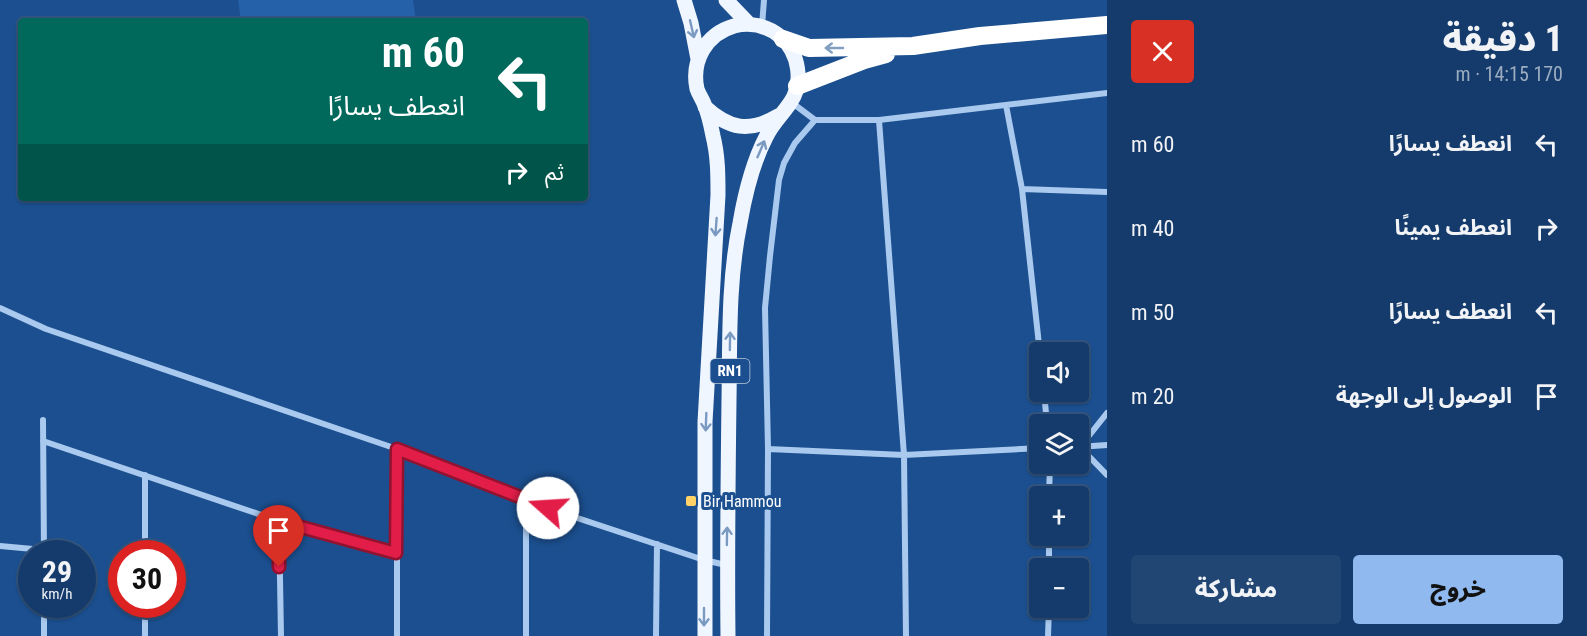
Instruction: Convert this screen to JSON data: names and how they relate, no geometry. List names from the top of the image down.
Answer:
{
  "streets": {
    "main road": ["RN1"]
  },
  "places": {
    "transit": ["Bir Hammou"]
  },
  "page": {
    "heading": ["1 دقيقة", "170 m · 14:15"],
    "turn": ["60 m", "انعطف يسارًا"],
    "list": [
      {
        "name": "انعطف يسارًا",
        "value": "60 m"
      },
      {
        "name": "انعطف يمينًا",
        "value": "40 m"
      },
      {
        "name": "انعطف يسارًا",
        "value": "50 m"
      },
      {
        "name": "الوصول إلى الوجهة",
        "value": "20 m"
      }
    ],
    "then": "ثم",
    "map_buttons": ["+", "−"],
    "speed": "29 km/h",
    "limit": "30",
    "buttons": ["خروج", "مشاركة"]
  }
}
